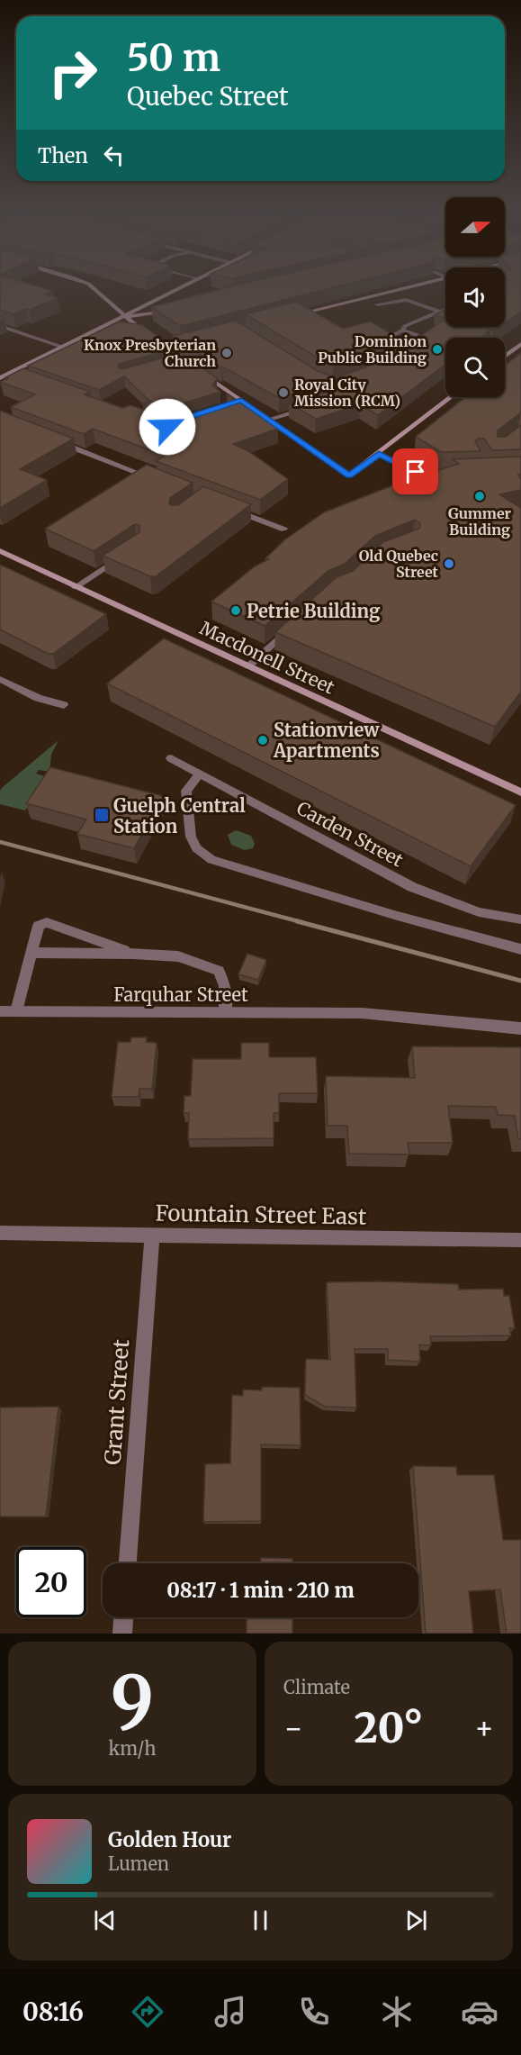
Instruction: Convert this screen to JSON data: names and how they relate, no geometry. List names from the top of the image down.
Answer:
{
  "streets": {
    "street": [
      "Macdonell Street",
      "Carden Street",
      "Farquhar Street",
      "Fountain Street East",
      "Grant Street"
    ]
  },
  "crossings": [
    ["Fountain Street East", "Grant Street"]
  ],
  "places": {
    "other": [
      "Dominion Public Building",
      "Knox Presbyterian Church",
      "Royal City Mission (RCM)",
      "Gummer Building",
      "Old Quebec Street",
      "Petrie Building",
      "Stationview Apartments"
    ],
    "transit": ["Guelph Central Station"]
  },
  "north": "right",
  "page": {
    "turn": ["50 m", "Quebec Street"],
    "then": "Then",
    "limit": "20",
    "trip": "08:17 · 1 min · 210 m",
    "tile": [
      ["9", "km/h"],
      "Climate"
    ],
    "heat": ["−", "20°", "+"],
    "song": ["Golden Hour", "Lumen"],
    "tabs": "08:16"
  }
}
